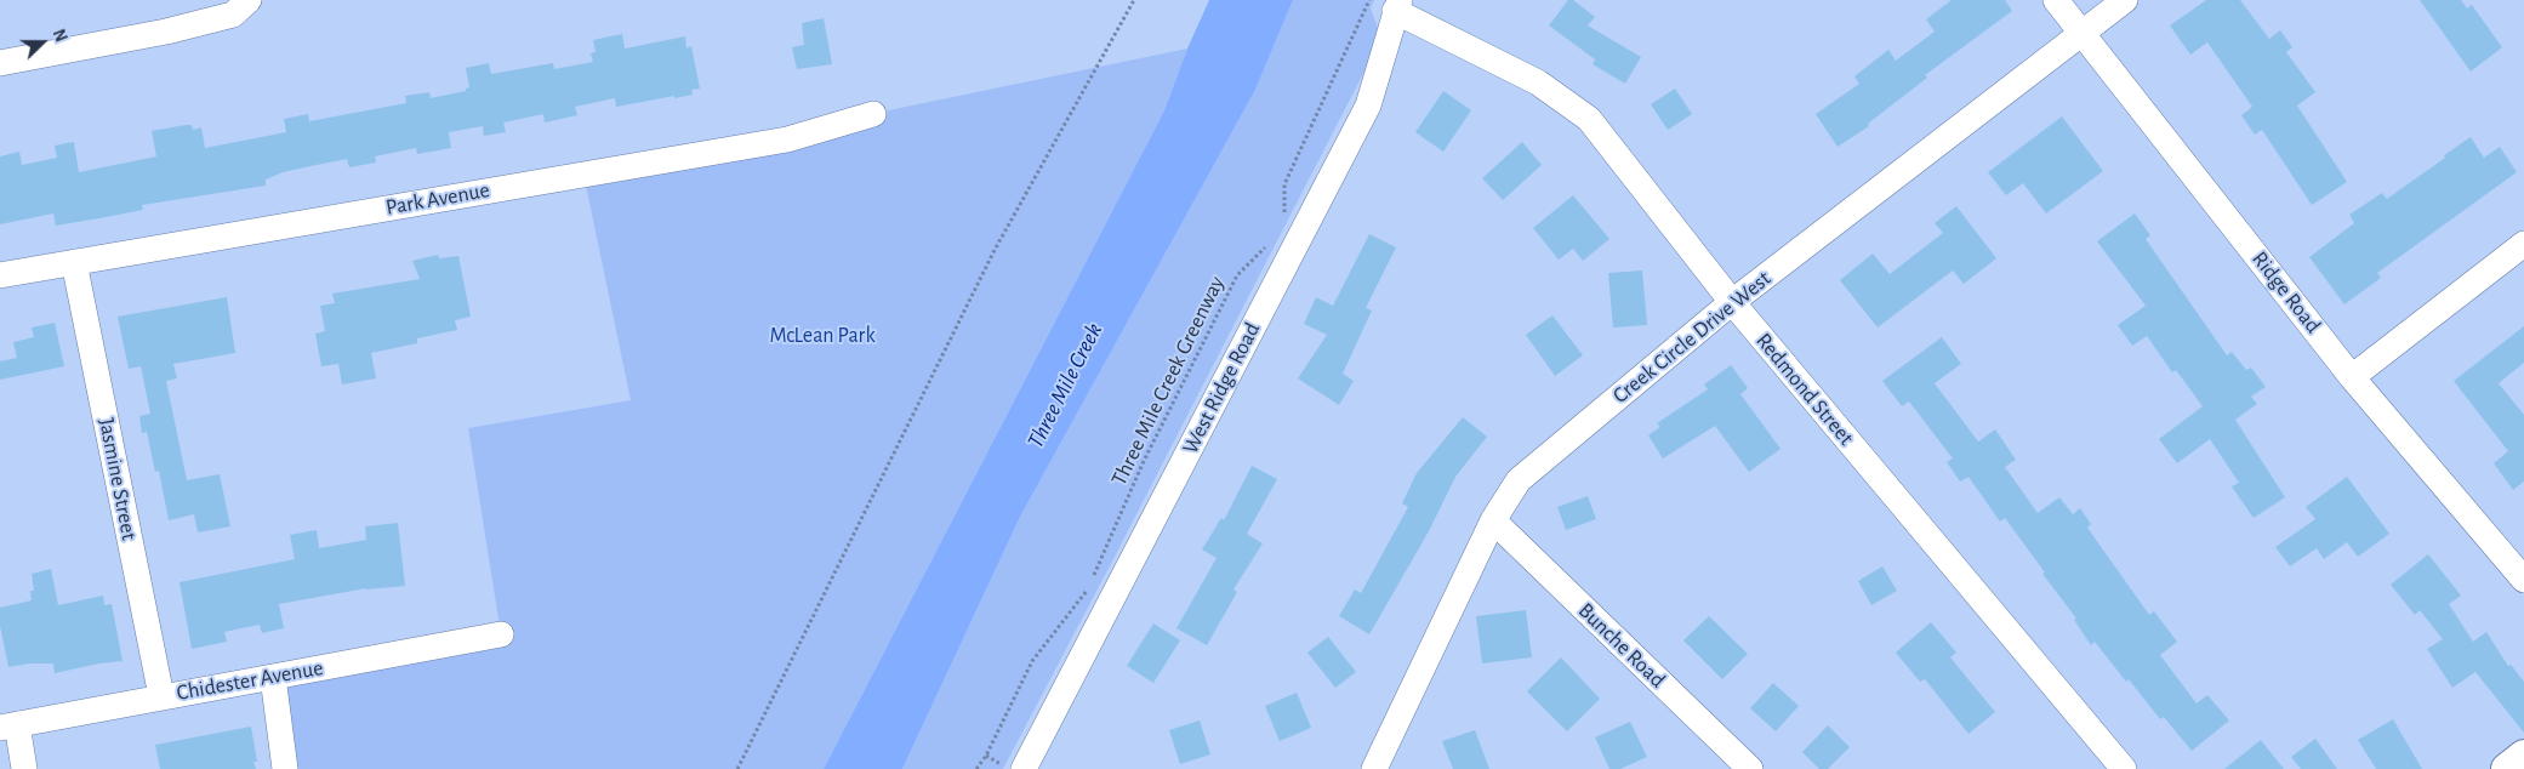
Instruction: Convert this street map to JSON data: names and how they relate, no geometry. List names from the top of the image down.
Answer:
{
  "streets": {
    "street": [
      "Park Avenue",
      "Ridge Road",
      "Creek Circle Drive West",
      "West Ridge Road",
      "Redmond Street",
      "Jasmine Street",
      "Bunche Road",
      "Chidester Avenue"
    ],
    "path": ["Three Mile Creek Greenway"]
  },
  "crossings": [
    ["Park Avenue", "Jasmine Street"],
    ["Ridge Road", "Creek Circle Drive West"],
    ["Creek Circle Drive West", "Redmond Street"],
    ["Creek Circle Drive West", "Bunche Road"],
    ["West Ridge Road", "Redmond Street"],
    ["Jasmine Street", "Chidester Avenue"]
  ],
  "water": ["Three Mile Creek"],
  "parks": ["McLean Park"],
  "north": "right"
}
